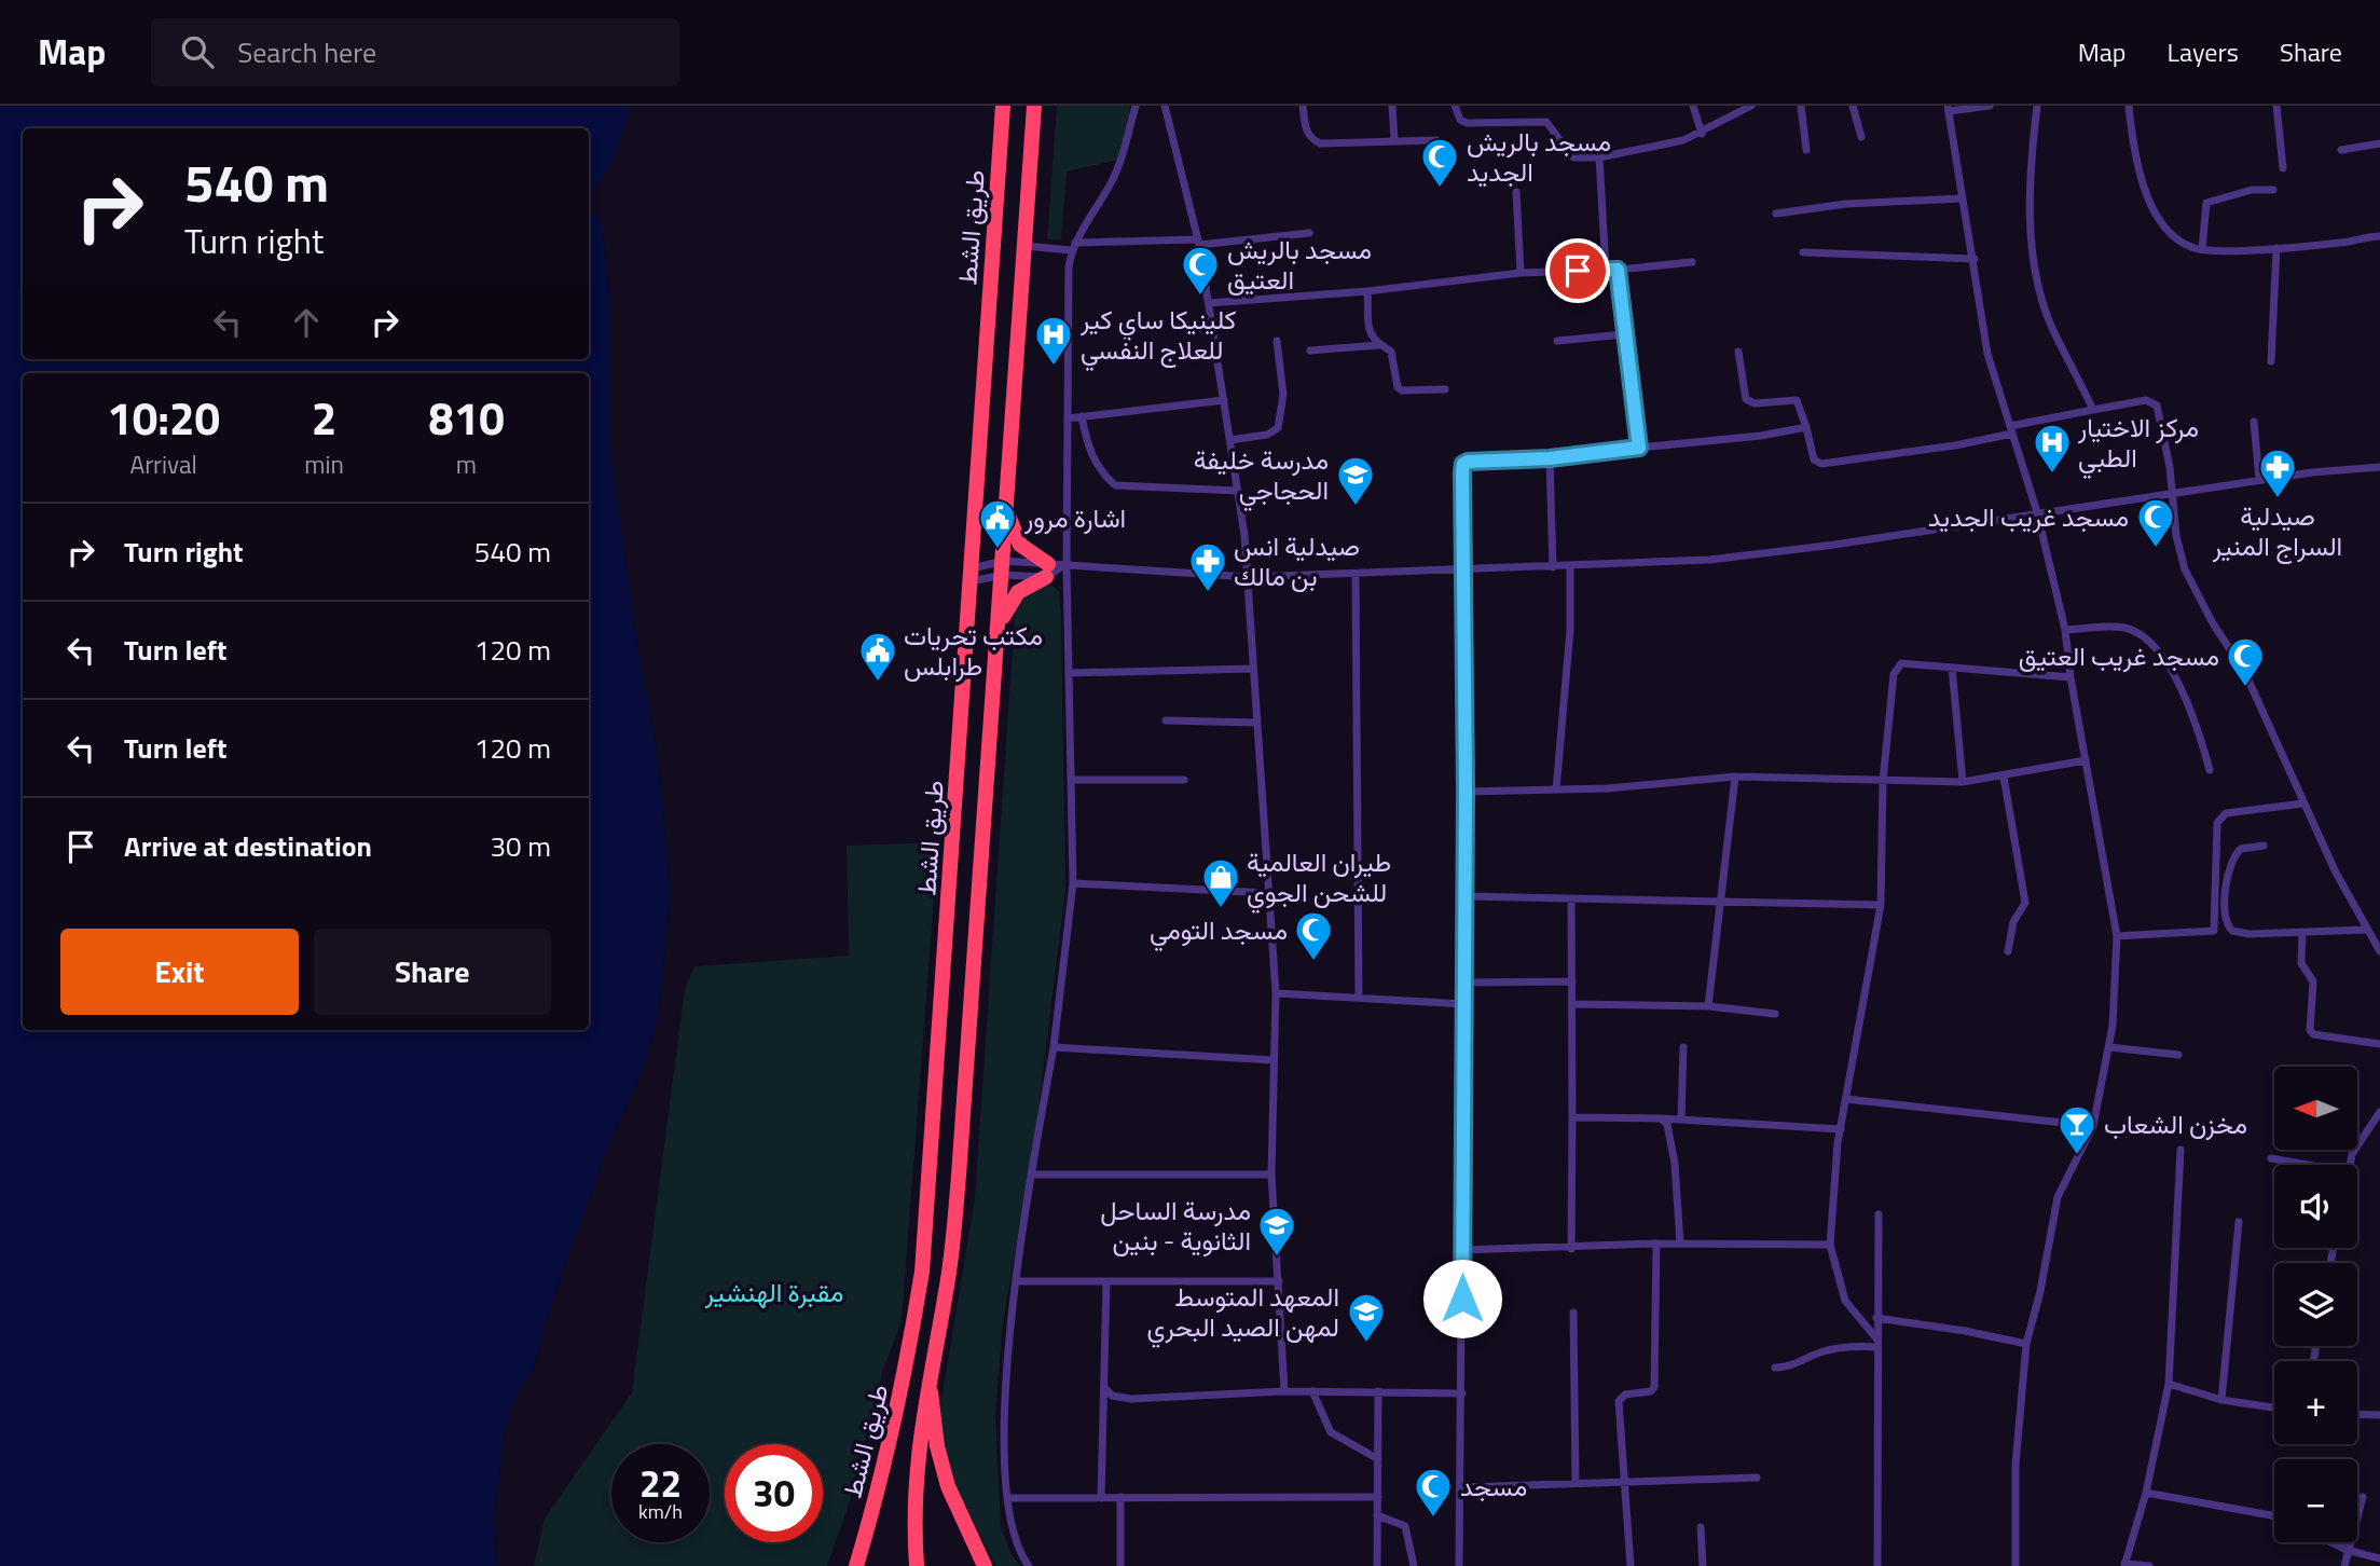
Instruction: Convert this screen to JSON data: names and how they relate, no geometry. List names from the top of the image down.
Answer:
{
  "streets": {
    "highway": ["طريق الشط"]
  },
  "parks": ["مقبرة الهنشير"],
  "places": {
    "mosque": [
      "مسجد بالريش الجديد",
      "مسجد بالريش العتيق",
      "مسجد غريب الجديد",
      "مسجد غريب العتيق",
      "مسجد التومي",
      "مسجد"
    ],
    "hospital": ["كلينيكا ساي كير للعلاج النفسي", "مركز الاختيار الطبي"],
    "pharmacy": ["صيدلية السراج المنير", "صيدلية انس بن مالك"],
    "school or university": ["مدرسة خليفة الحجاجي", "مدرسة الساحل الثانوية - بنين", "المعهد المتوسط لمهن الصيد البحري"],
    "public building": ["اشارة مرور", "مكتب تحريات طرابلس"],
    "shop": ["طيران العالمية للشحن الجوي"],
    "bar": ["مخزن الشعاب"]
  },
  "north": "left",
  "page": {
    "header": "Map",
    "search": "Search here",
    "nav": ["Map", "Layers", "Share"],
    "turn": ["540 m", "Turn right"],
    "eta": [
      "10:20",
      "Arrival",
      "2",
      "min",
      "810",
      "m"
    ],
    "list": [
      {
        "name": "Turn right",
        "value": "540 m"
      },
      {
        "name": "Turn left",
        "value": "120 m"
      },
      {
        "name": "Turn left",
        "value": "120 m"
      },
      {
        "name": "Arrive at destination",
        "value": "30 m"
      }
    ],
    "buttons": ["Exit", "Share"],
    "map_buttons": ["+", "−"],
    "speed": "22 km/h",
    "limit": "30"
  }
}
